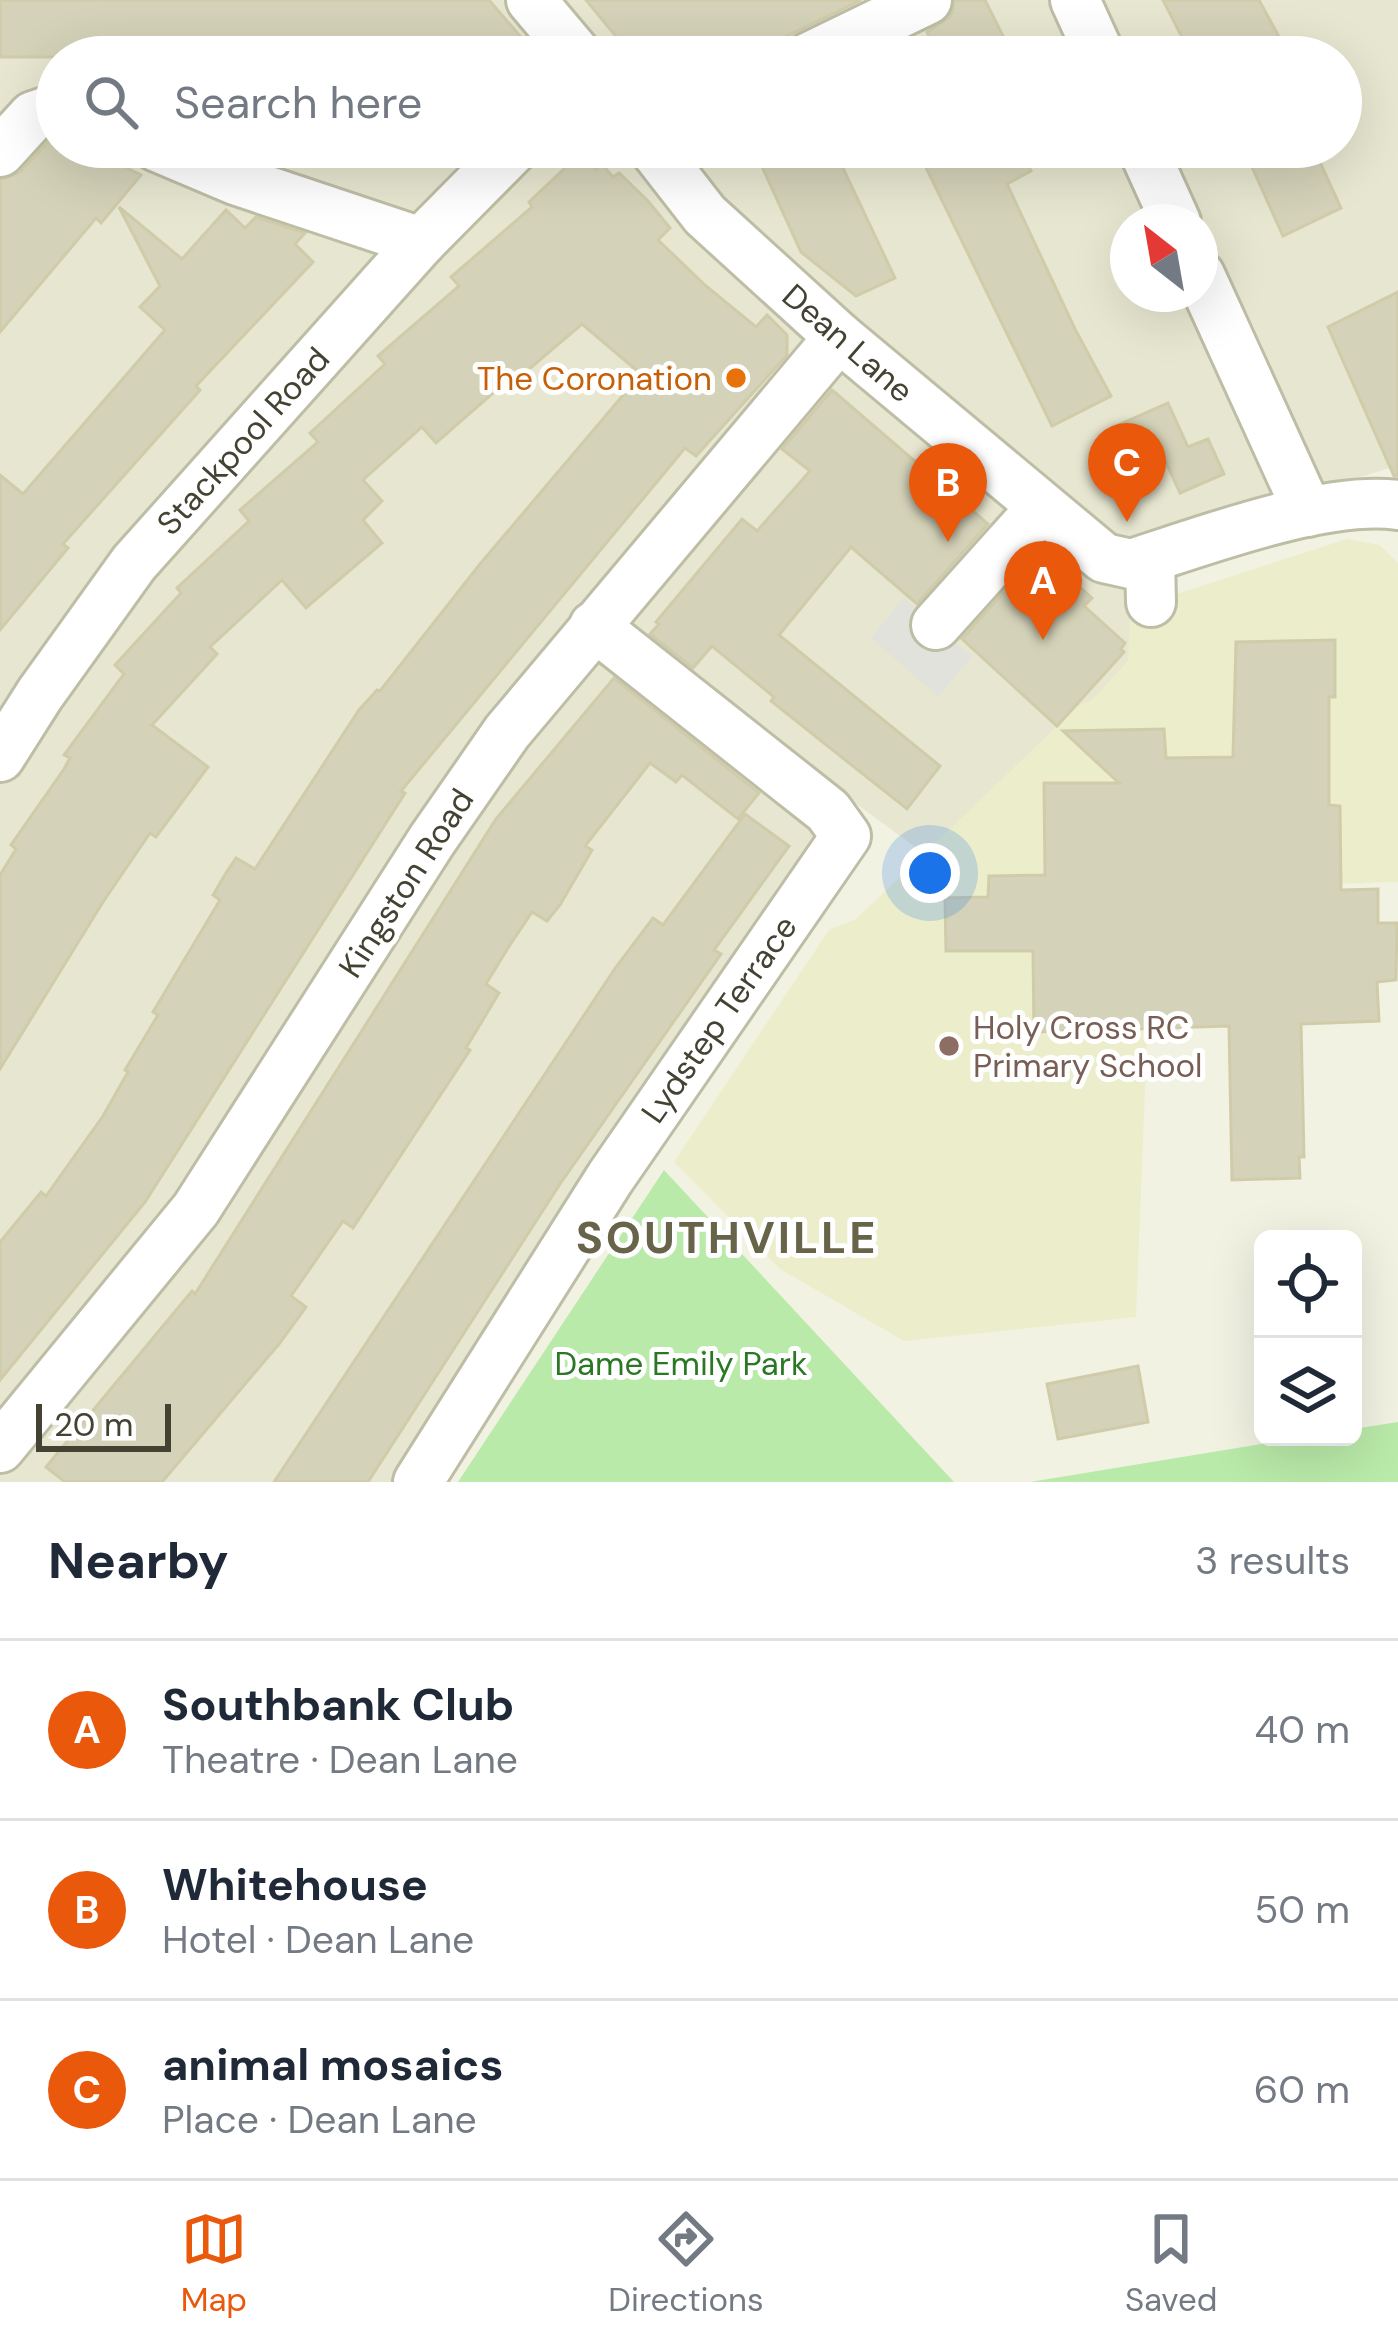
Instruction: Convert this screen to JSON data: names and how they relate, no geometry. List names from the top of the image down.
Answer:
{
  "streets": {
    "street": [
      "Dean Lane",
      "Stackpool Road",
      "Kingston Road",
      "Lydstep Terrace"
    ]
  },
  "crossings": [
    ["Dean Lane", "Kingston Road"],
    ["Kingston Road", "Lydstep Terrace"]
  ],
  "districts": ["SOUTHVILLE"],
  "parks": ["Dame Emily Park"],
  "places": ["The Coronation", "Holy Cross RC Primary School"],
  "scale_bar": "20 m",
  "north": "top left",
  "page": {
    "search": "Search here",
    "pins": ["C", "B", "A"],
    "scale": "20 m",
    "heading": ["Nearby", "3 results"],
    "list": [
      {
        "mark": "A",
        "name": "Southbank Club",
        "note": "Theatre · Dean Lane",
        "value": "40 m"
      },
      {
        "mark": "B",
        "name": "Whitehouse",
        "note": "Hotel · Dean Lane",
        "value": "50 m"
      },
      {
        "mark": "C",
        "name": "animal mosaics",
        "note": "Place · Dean Lane",
        "value": "60 m"
      }
    ],
    "nav": ["Map", "Directions", "Saved"]
  }
}
